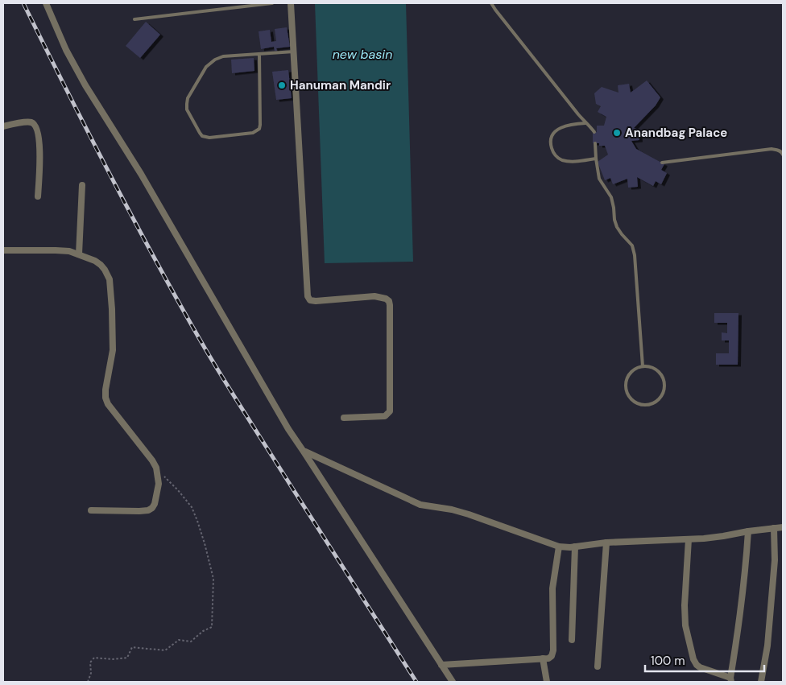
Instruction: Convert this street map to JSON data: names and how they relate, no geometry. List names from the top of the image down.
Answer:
{
  "water": ["new basin"],
  "places": ["Hanuman Mandir", "Anandbag Palace"],
  "scale_bar": "100 m"
}
